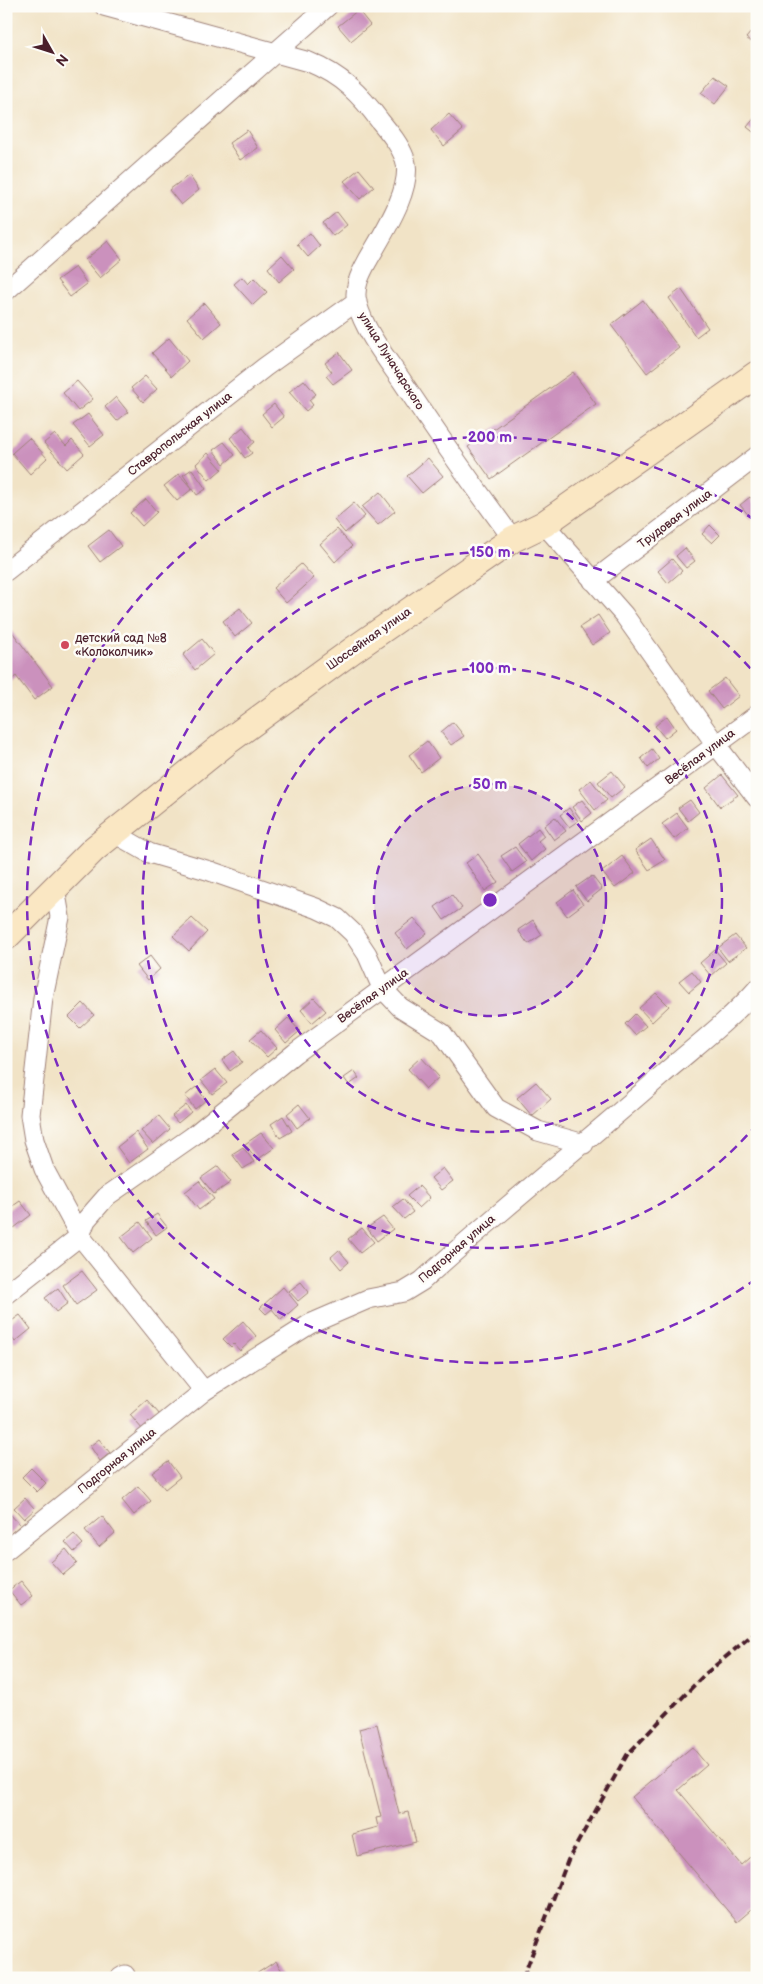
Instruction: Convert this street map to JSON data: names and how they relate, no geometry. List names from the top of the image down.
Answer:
{
  "streets": {
    "main road": ["Шоссейная улица"],
    "street": [
      "улица Луначарского",
      "Ставропольская улица",
      "Трудовая улица",
      "Весёлая улица",
      "Подгорная улица"
    ]
  },
  "crossings": [
    ["улица Луначарского", "Ставропольская улица"],
    ["улица Луначарского", "Шоссейная улица"]
  ],
  "places": ["детский сад №8 «Колоколчик»"],
  "north": "bottom right",
  "rings": [
    "200 m",
    "150 m",
    "100 m",
    "50 m"
  ]
}
